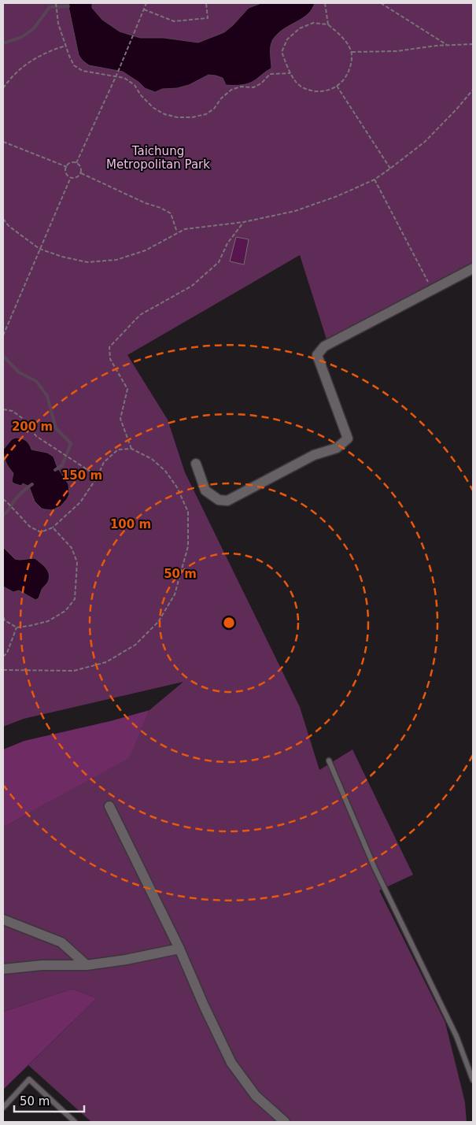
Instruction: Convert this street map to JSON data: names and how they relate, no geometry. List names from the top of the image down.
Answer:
{
  "parks": ["Taichung Metropolitan Park"],
  "scale_bar": "50 m",
  "rings": [
    "200 m",
    "150 m",
    "100 m",
    "50 m"
  ]
}
